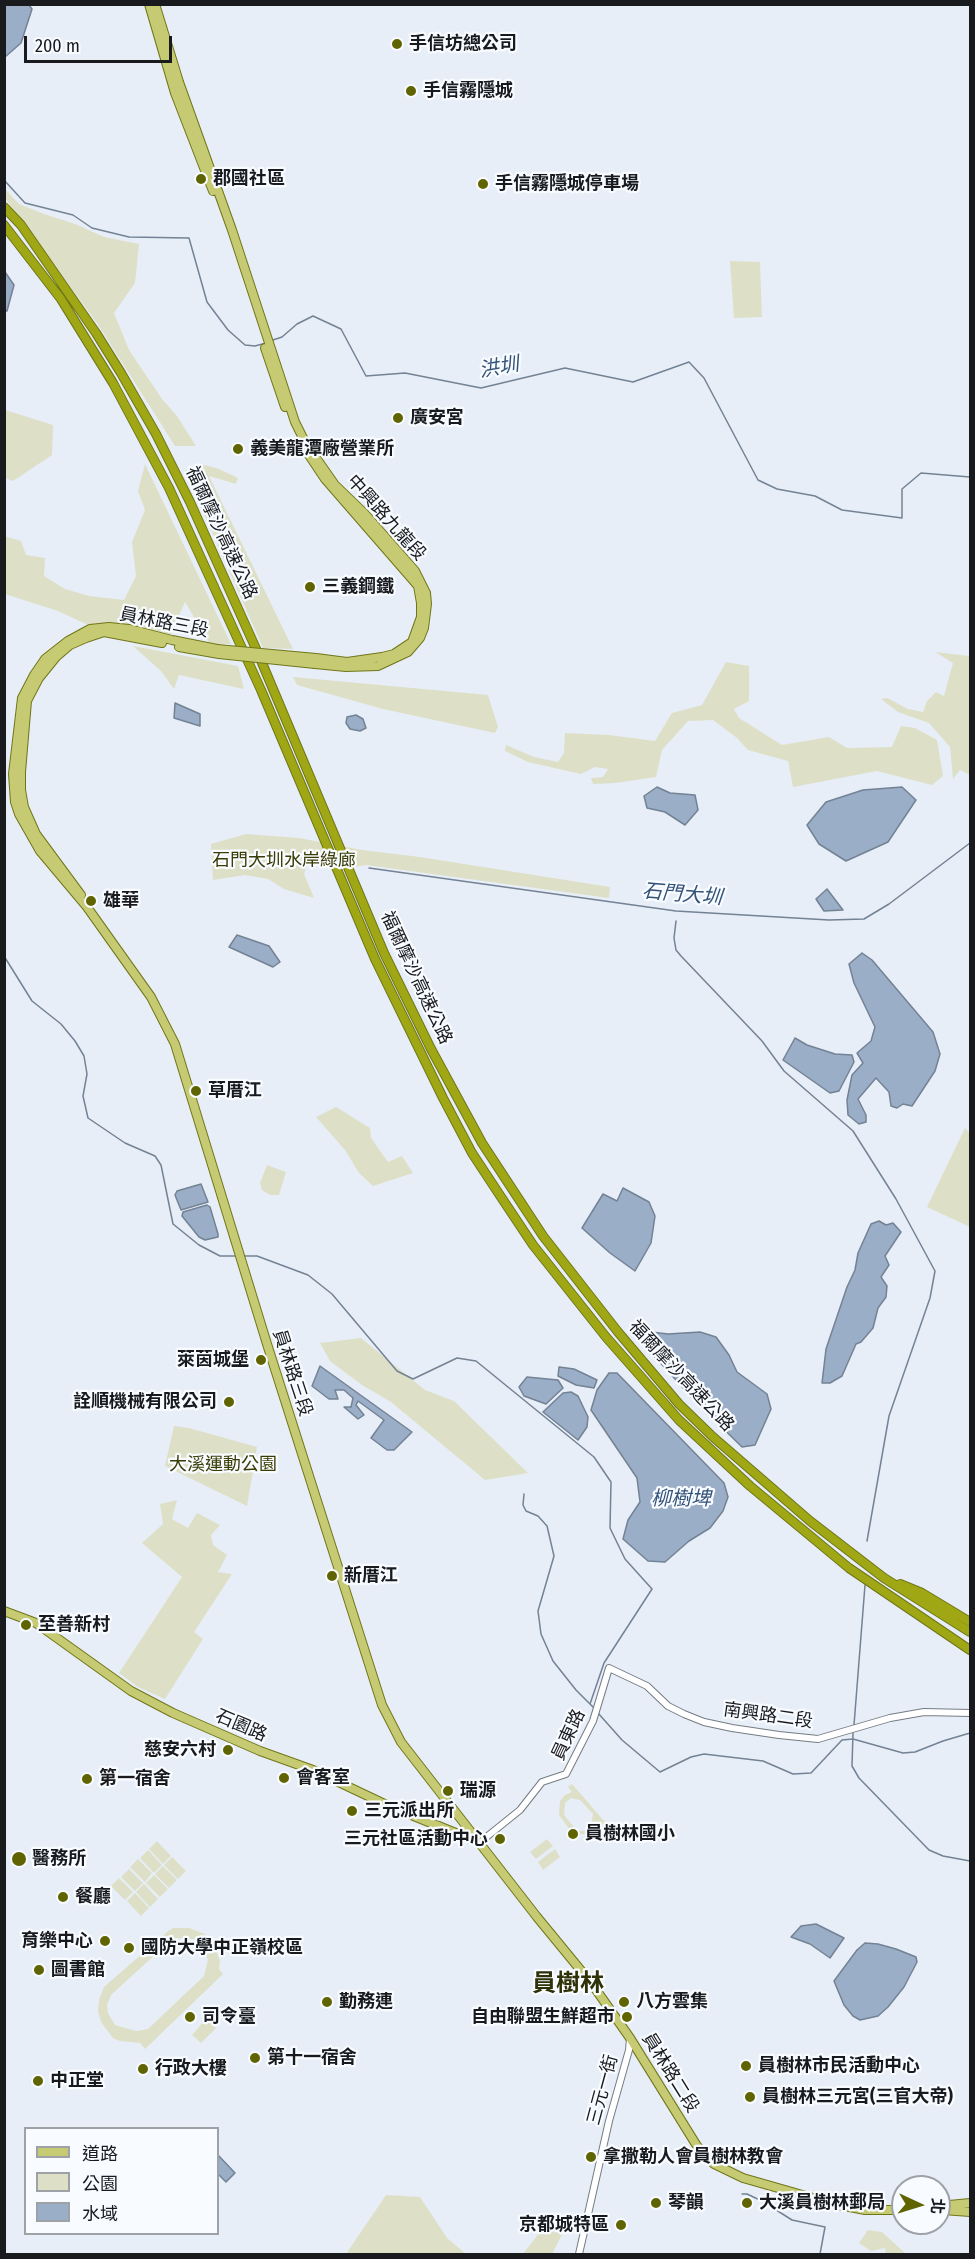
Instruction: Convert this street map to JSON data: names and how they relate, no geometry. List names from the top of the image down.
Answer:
{
  "streets": {
    "highway": ["福爾摩沙高速公路"],
    "main road": [
      "中興路九龍段",
      "員林路三段",
      "石園路",
      "員林路二段"
    ],
    "street": ["南興路二段", "員東路", "三元一街"]
  },
  "crossings": [
    ["中興路九龍段", "員林路三段"],
    ["員林路三段", "石園路"],
    ["員林路三段", "員東路"],
    ["員林路三段", "員林路二段"],
    ["南興路二段", "員東路"],
    ["石園路", "員東路"],
    ["石園路", "員林路二段"],
    ["員東路", "員林路二段"],
    ["員林路二段", "三元一街"]
  ],
  "districts": ["員樹林"],
  "water": ["洪圳", "石門大圳", "柳樹埤"],
  "parks": ["石門大圳水岸綠廊", "大溪運動公園"],
  "places": [
    "手信坊總公司",
    "手信霧隱城",
    "郡國社區",
    "手信霧隱城停車場",
    "廣安宮",
    "義美龍潭廠營業所",
    "三義鋼鐵",
    "雄華",
    "草厝江",
    "萊茵城堡",
    "詮順機械有限公司",
    "新厝江",
    "至善新村",
    "慈安六村",
    "會客室",
    "第一宿舍",
    "瑞源",
    "三元派出所",
    "員樹林國小",
    "三元社區活動中心",
    "醫務所",
    "餐廳",
    "育樂中心",
    "國防大學中正嶺校區",
    "圖書館",
    "勤務連",
    "八方雲集",
    "司令臺",
    "自由聯盟生鮮超市",
    "第十一宿舍",
    "員樹林市民活動中心",
    "行政大樓",
    "中正堂",
    "員樹林三元宮(三官大帝)",
    "拿撒勒人會員樹林教會",
    "琴韻",
    "大溪員樹林郵局",
    "京都城特區"
  ],
  "legend": ["道路", "公園", "水域"],
  "scale_bar": "200 m",
  "north": "right"
}
